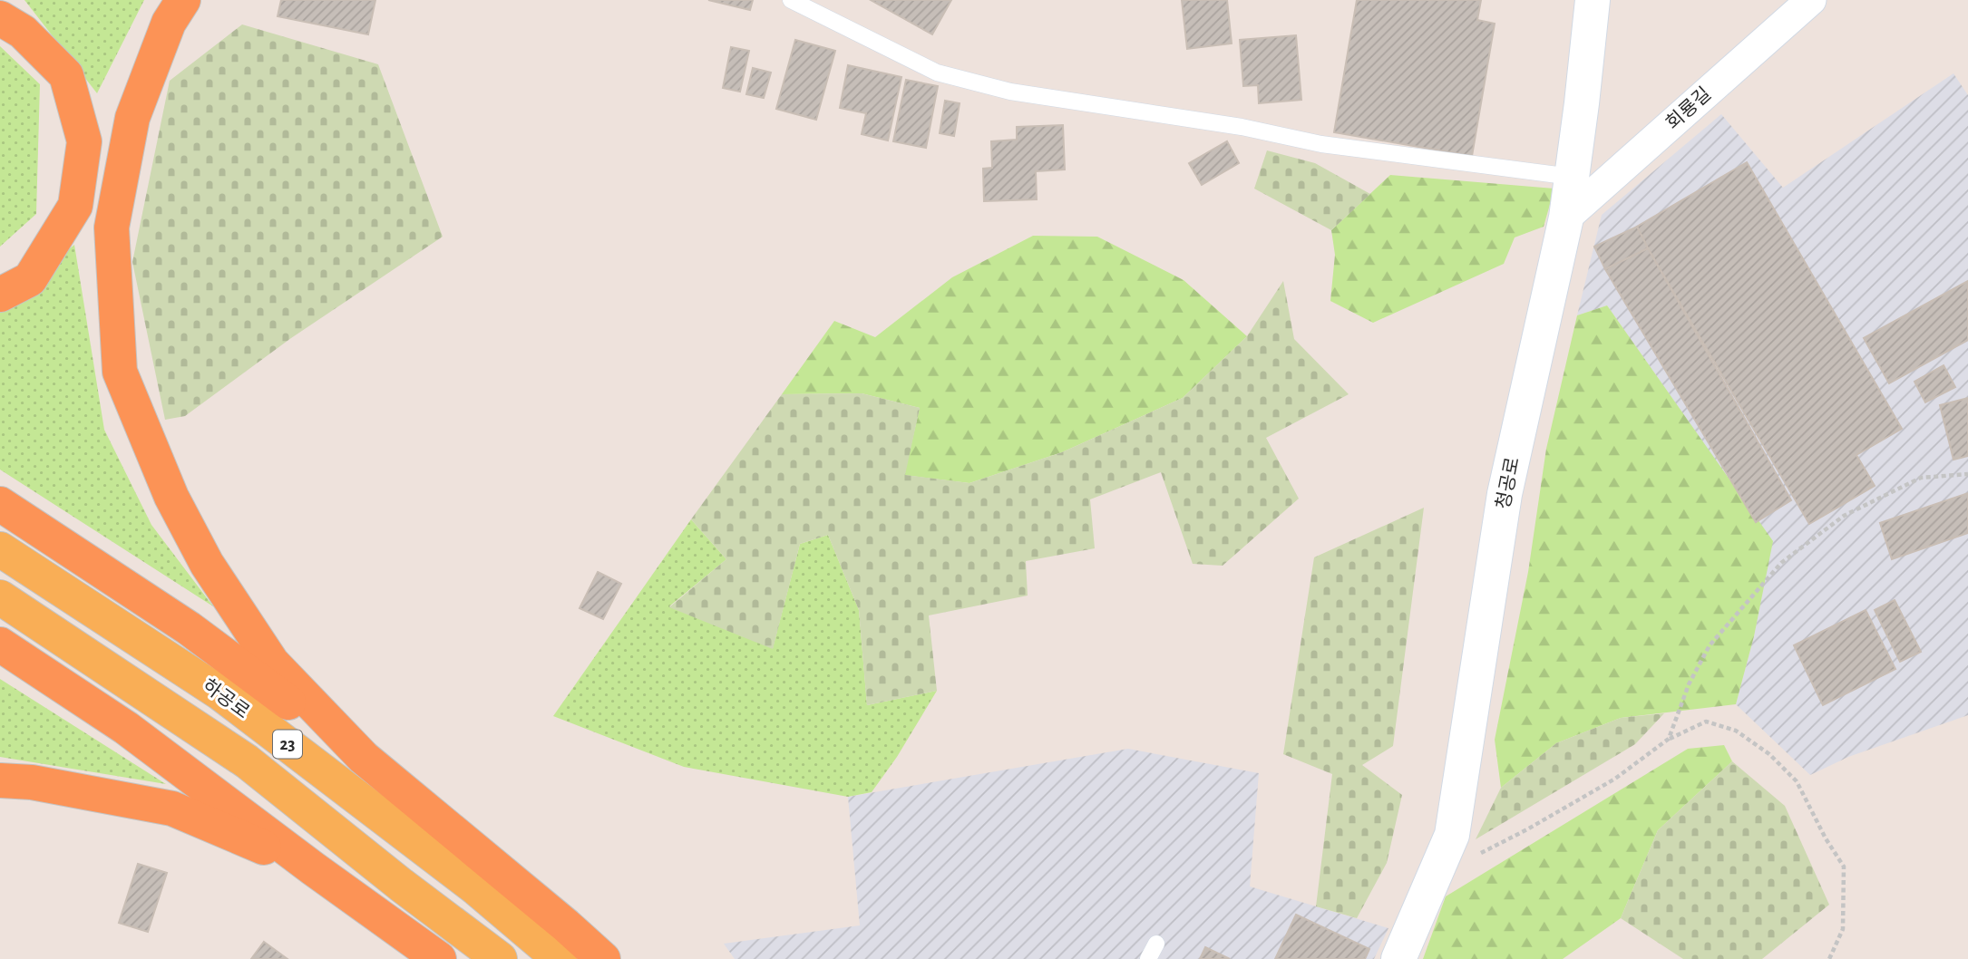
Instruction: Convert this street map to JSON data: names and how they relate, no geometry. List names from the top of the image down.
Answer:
{
  "streets": {
    "main road": ["하공로", "23"],
    "street": ["회룡길", "청공로"]
  },
  "crossings": [
    ["회룡길", "청공로"]
  ]
}
